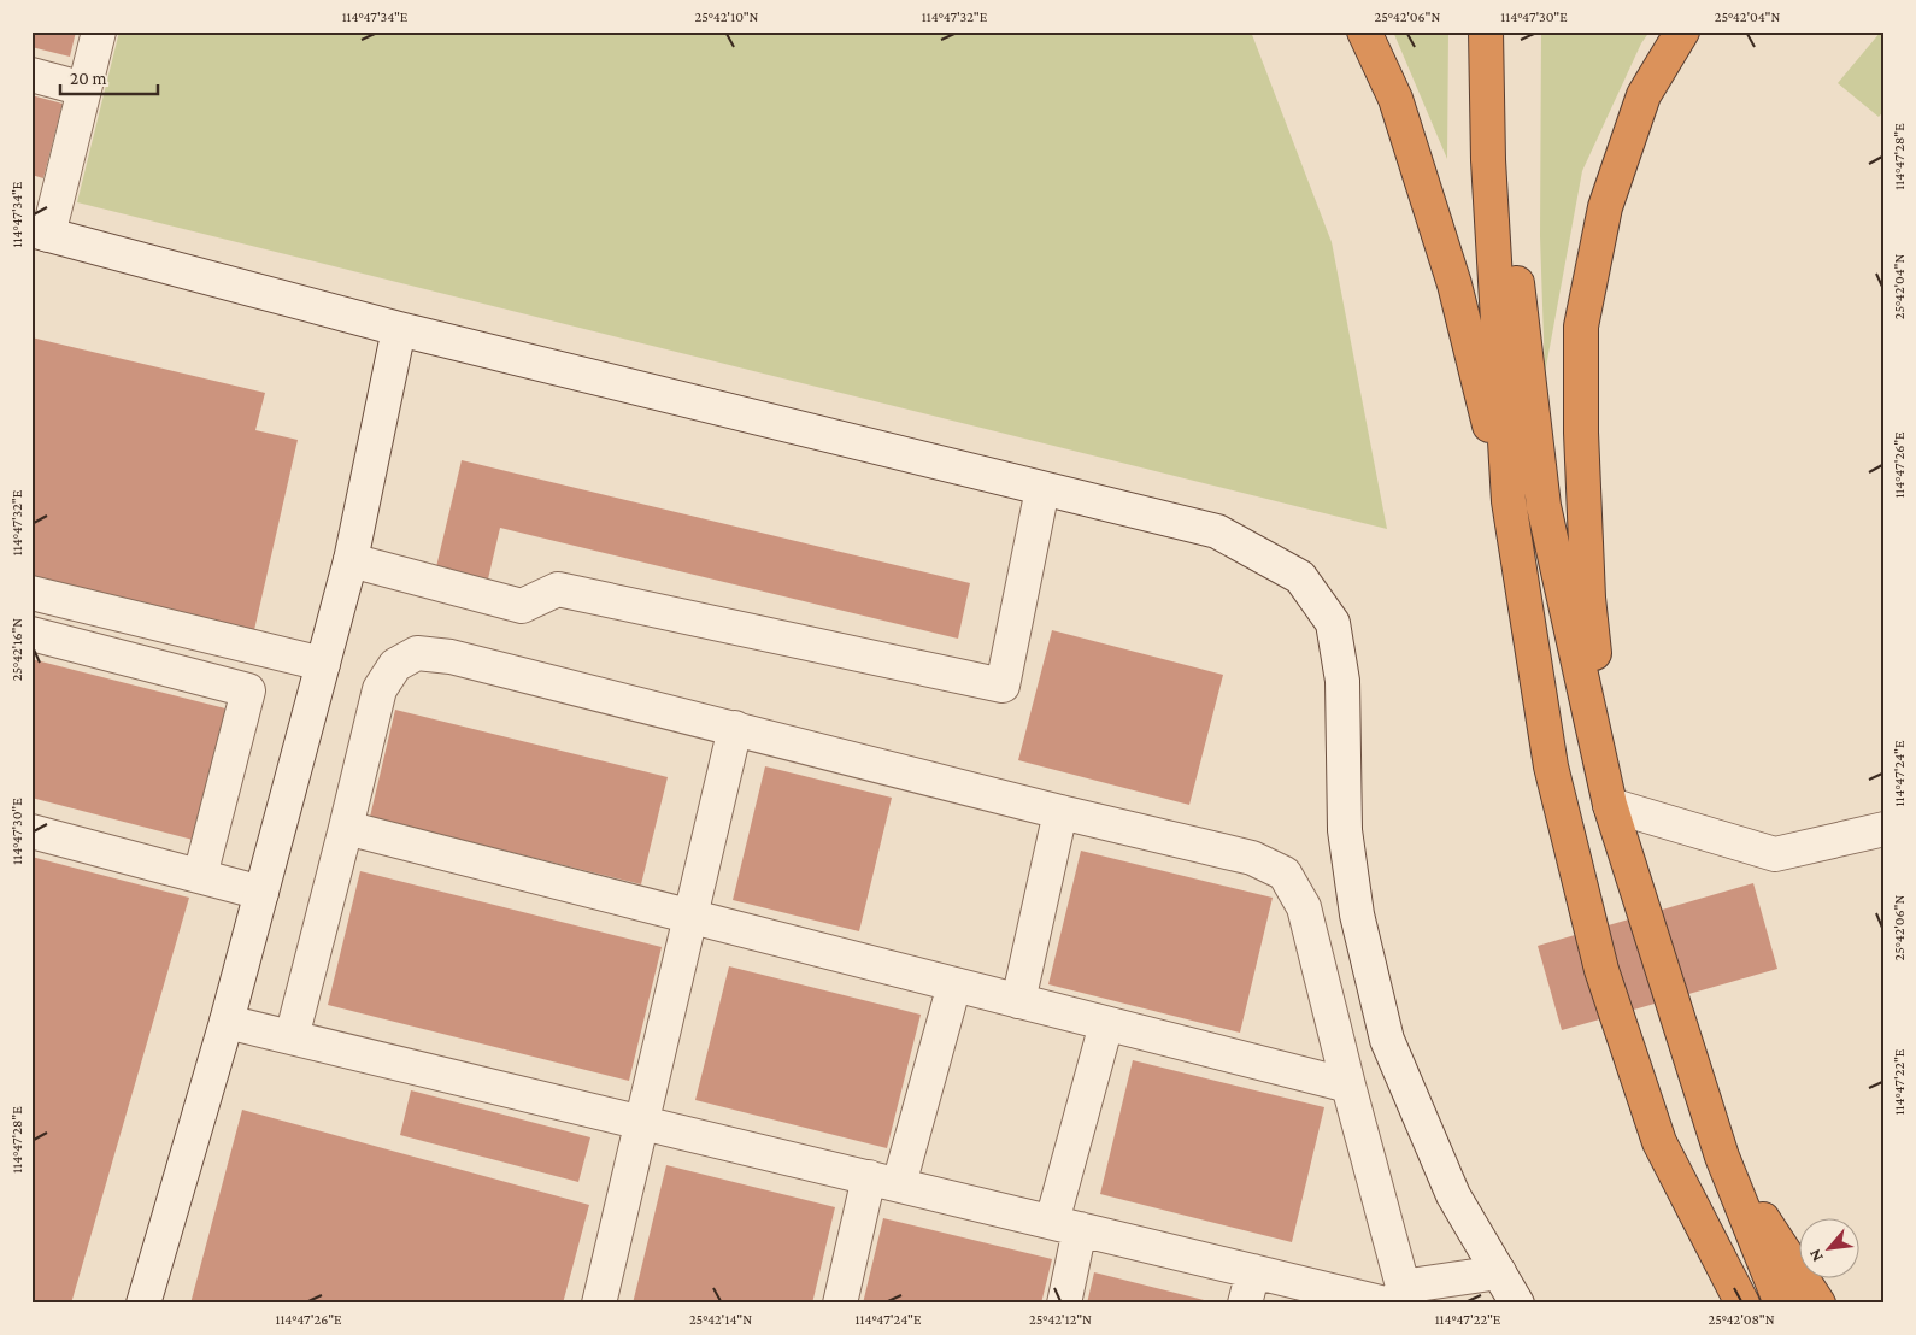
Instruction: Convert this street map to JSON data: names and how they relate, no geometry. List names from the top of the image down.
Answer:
{
  "scale_bar": "20 m",
  "north": "bottom left",
  "coordinates": [
    "114°47'34\"E",
    "25°42'10\"N",
    "114°47'32\"E",
    "25°42'06\"N",
    "114°47'30\"E",
    "25°42'04\"N",
    "114°47'28\"E",
    "114°47'26\"E",
    "25°42'16\"N",
    "114°47'24\"E",
    "114°47'22\"E",
    "25°42'14\"N",
    "25°42'12\"N",
    "25°42'08\"N"
  ]
}
